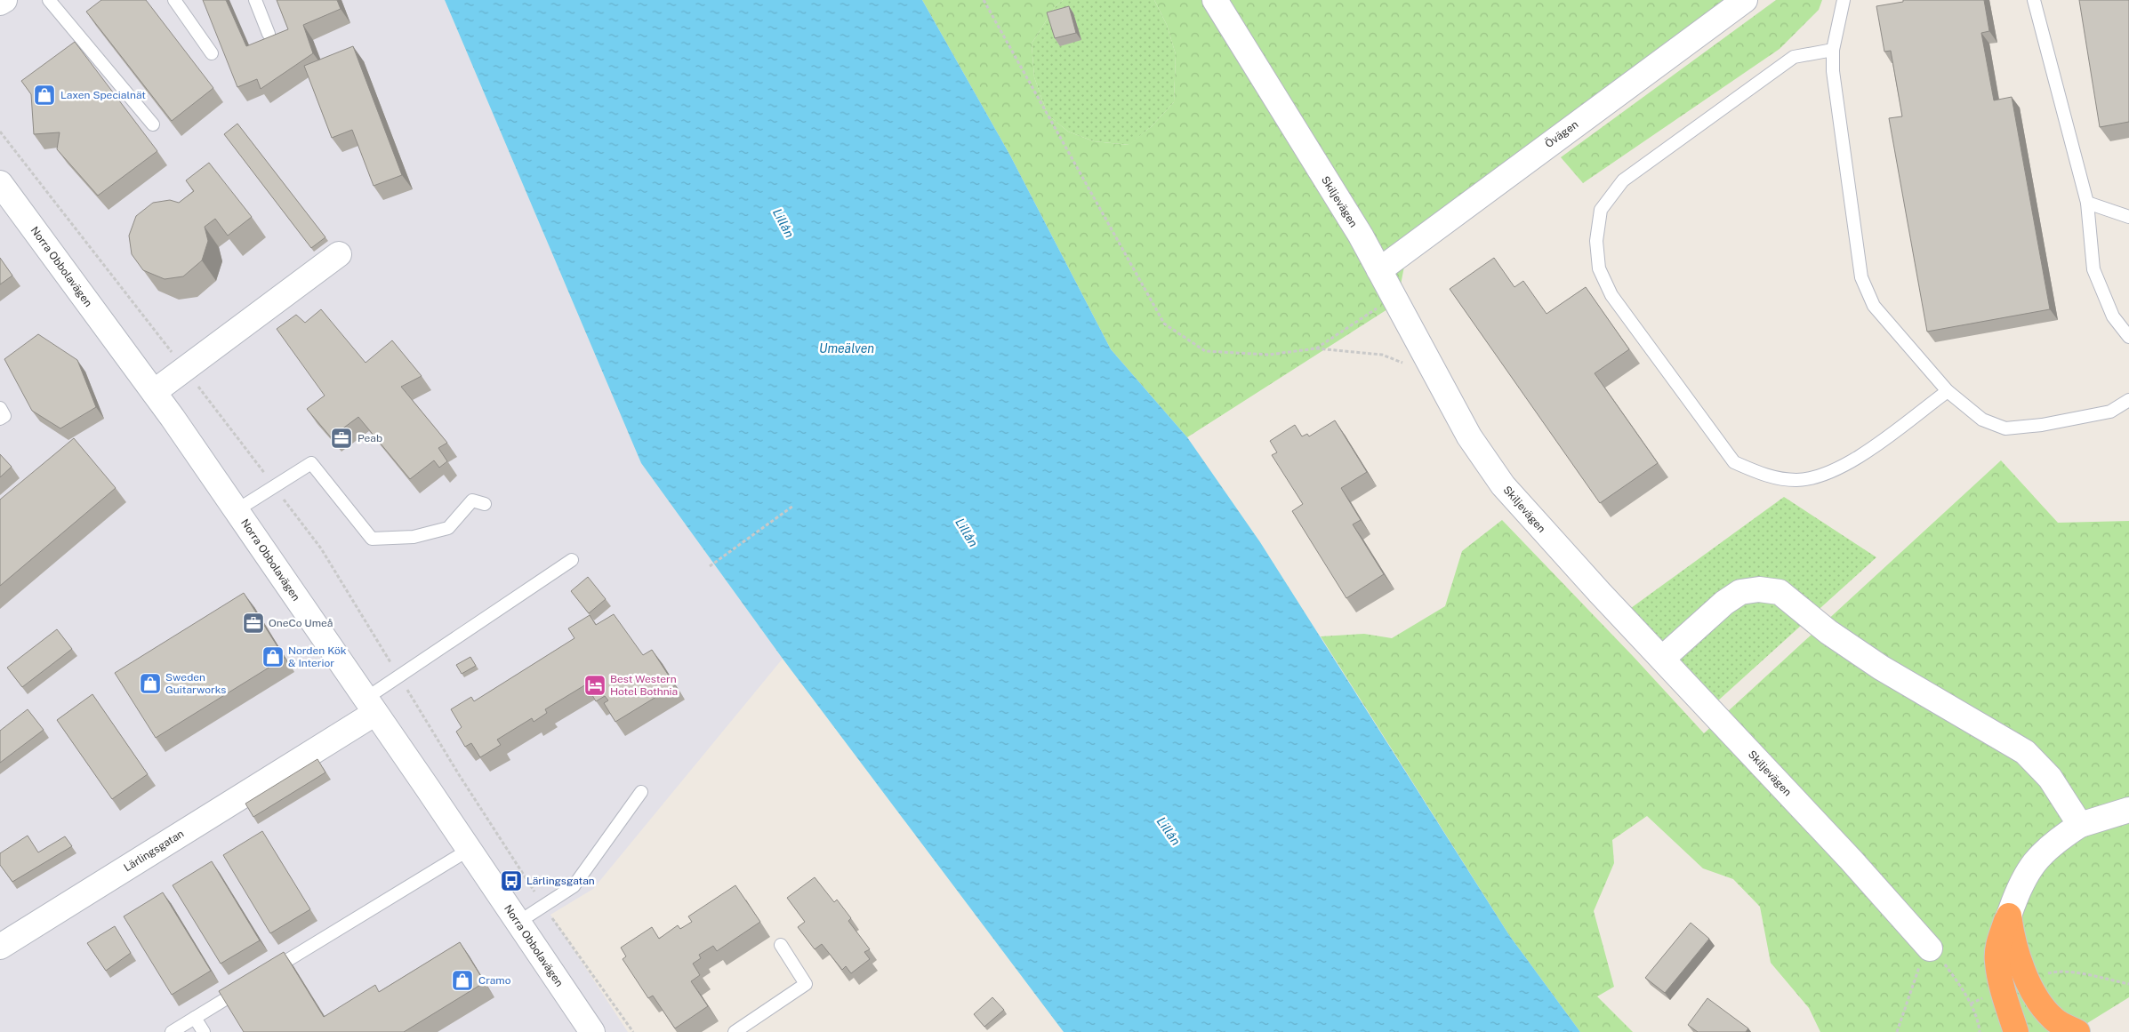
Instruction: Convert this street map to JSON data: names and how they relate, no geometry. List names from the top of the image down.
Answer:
{
  "streets": {
    "street": [
      "Övägen",
      "Skiljevägen",
      "Norra Obbolavägen",
      "Lärlingsgatan"
    ]
  },
  "crossings": [
    ["Övägen", "Skiljevägen"],
    ["Norra Obbolavägen", "Lärlingsgatan"]
  ],
  "water": ["Lillån", "Umeälven"],
  "places": {
    "shop": [
      "Laxen Specialnät",
      "Norden Kök & Interior",
      "Sweden Guitarworks",
      "Cramo"
    ],
    "office": ["Peab", "OneCo Umeå"],
    "hotel": ["Best Western Hotel Bothnia"],
    "bus stop": ["Lärlingsgatan"]
  }
}
